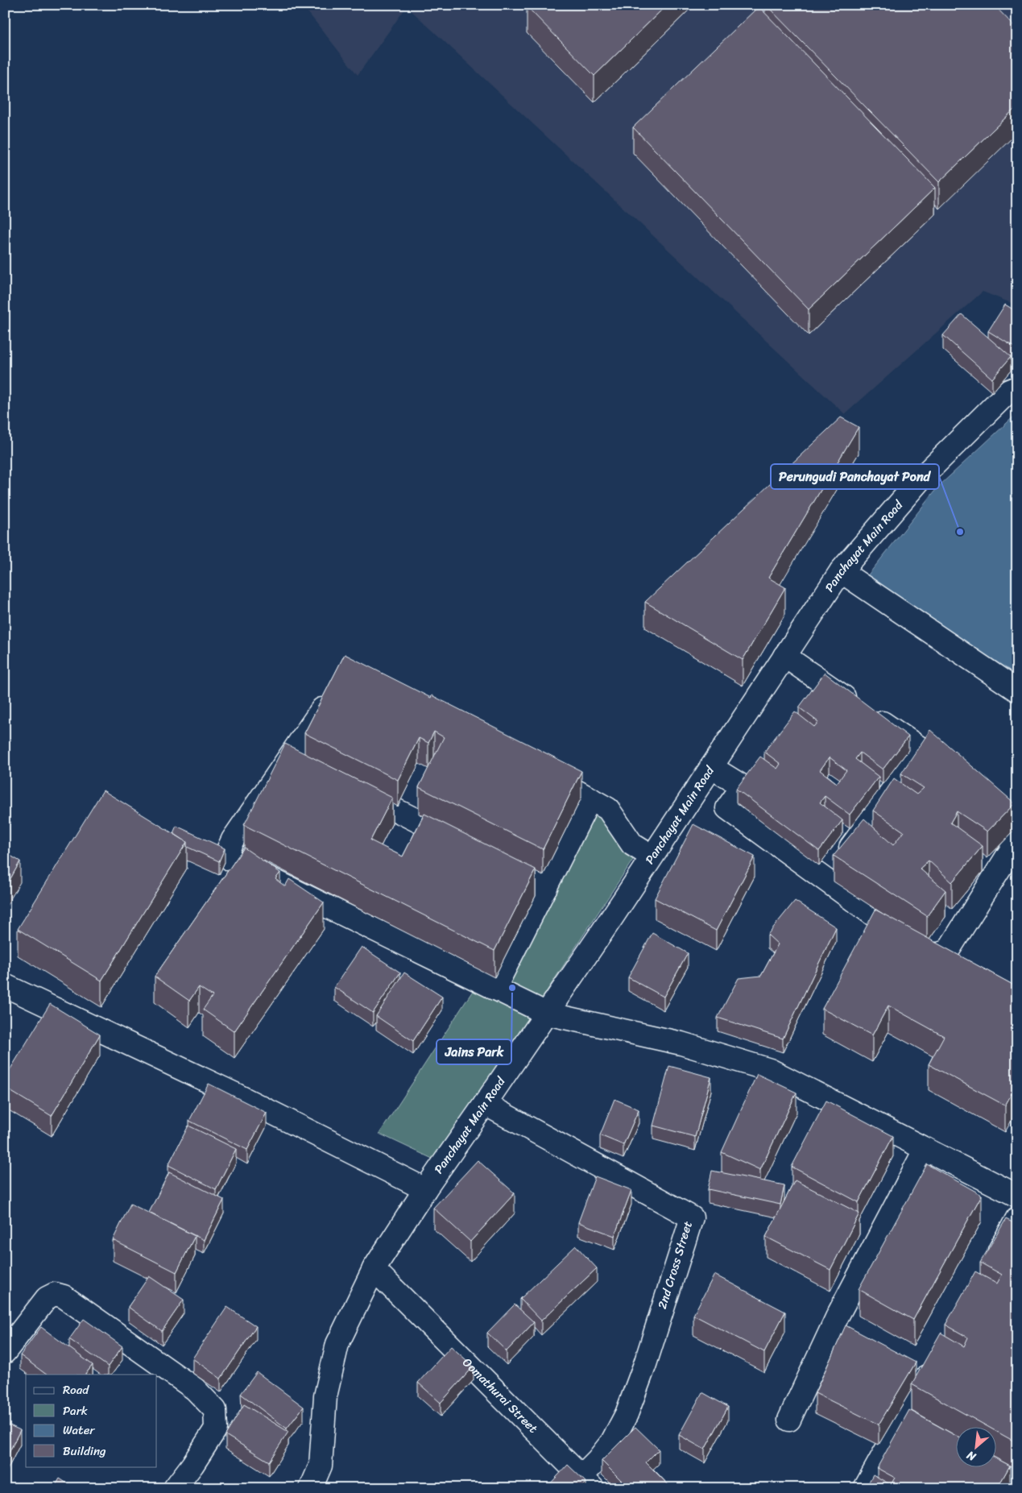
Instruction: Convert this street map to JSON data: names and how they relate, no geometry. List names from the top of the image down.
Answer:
{
  "streets": {
    "street": ["Panchayat Main Road", "2nd Cross Street", "Oomathurai Street"]
  },
  "crossings": [
    ["Panchayat Main Road", "2nd Cross Street"],
    ["Panchayat Main Road", "Oomathurai Street"],
    ["2nd Cross Street", "Oomathurai Street"]
  ],
  "places": ["Perungudi Panchayat Pond", "Jains Park"],
  "legend": [
    "Road",
    "Park",
    "Water",
    "Building"
  ],
  "north": "bottom left"
}
